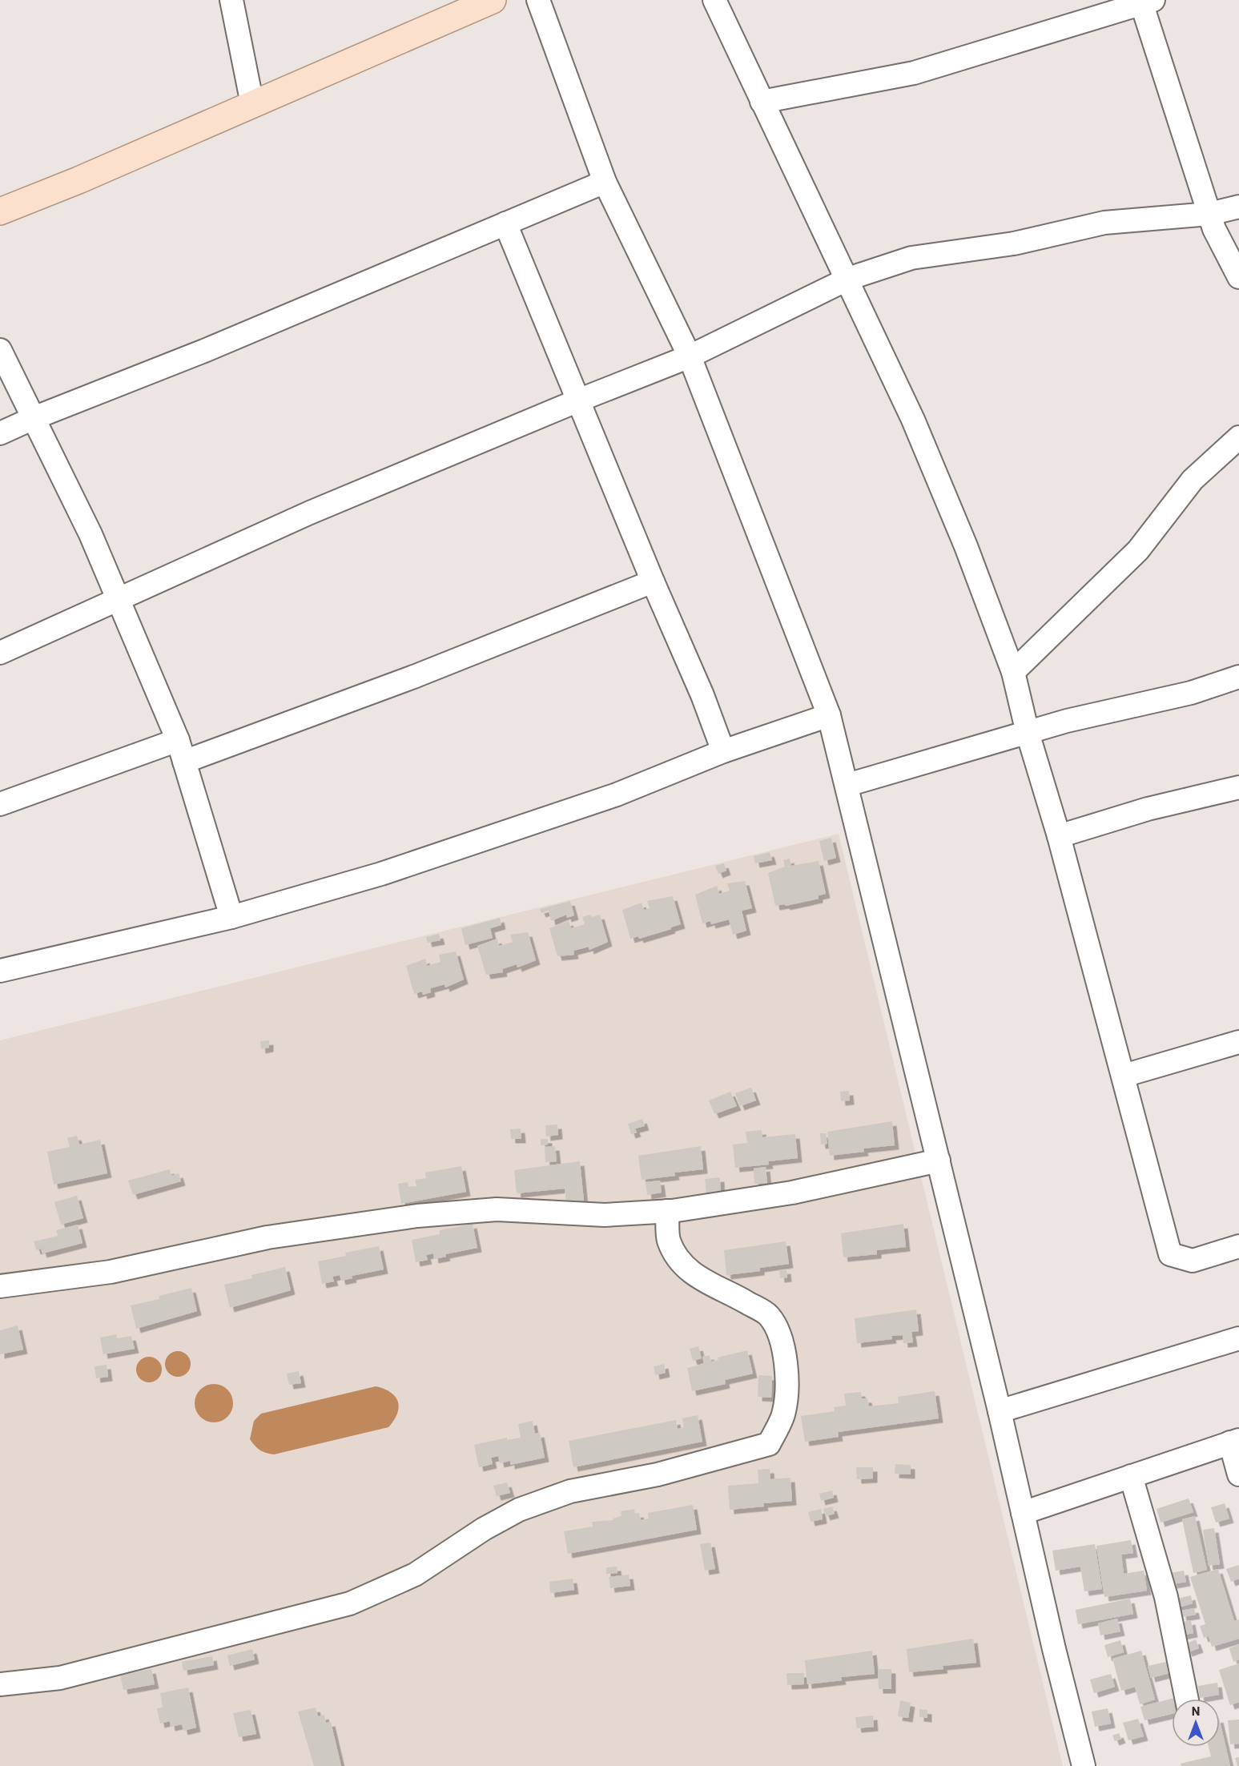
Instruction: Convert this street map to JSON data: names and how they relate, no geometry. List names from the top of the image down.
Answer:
{
  "north": "top"
}
